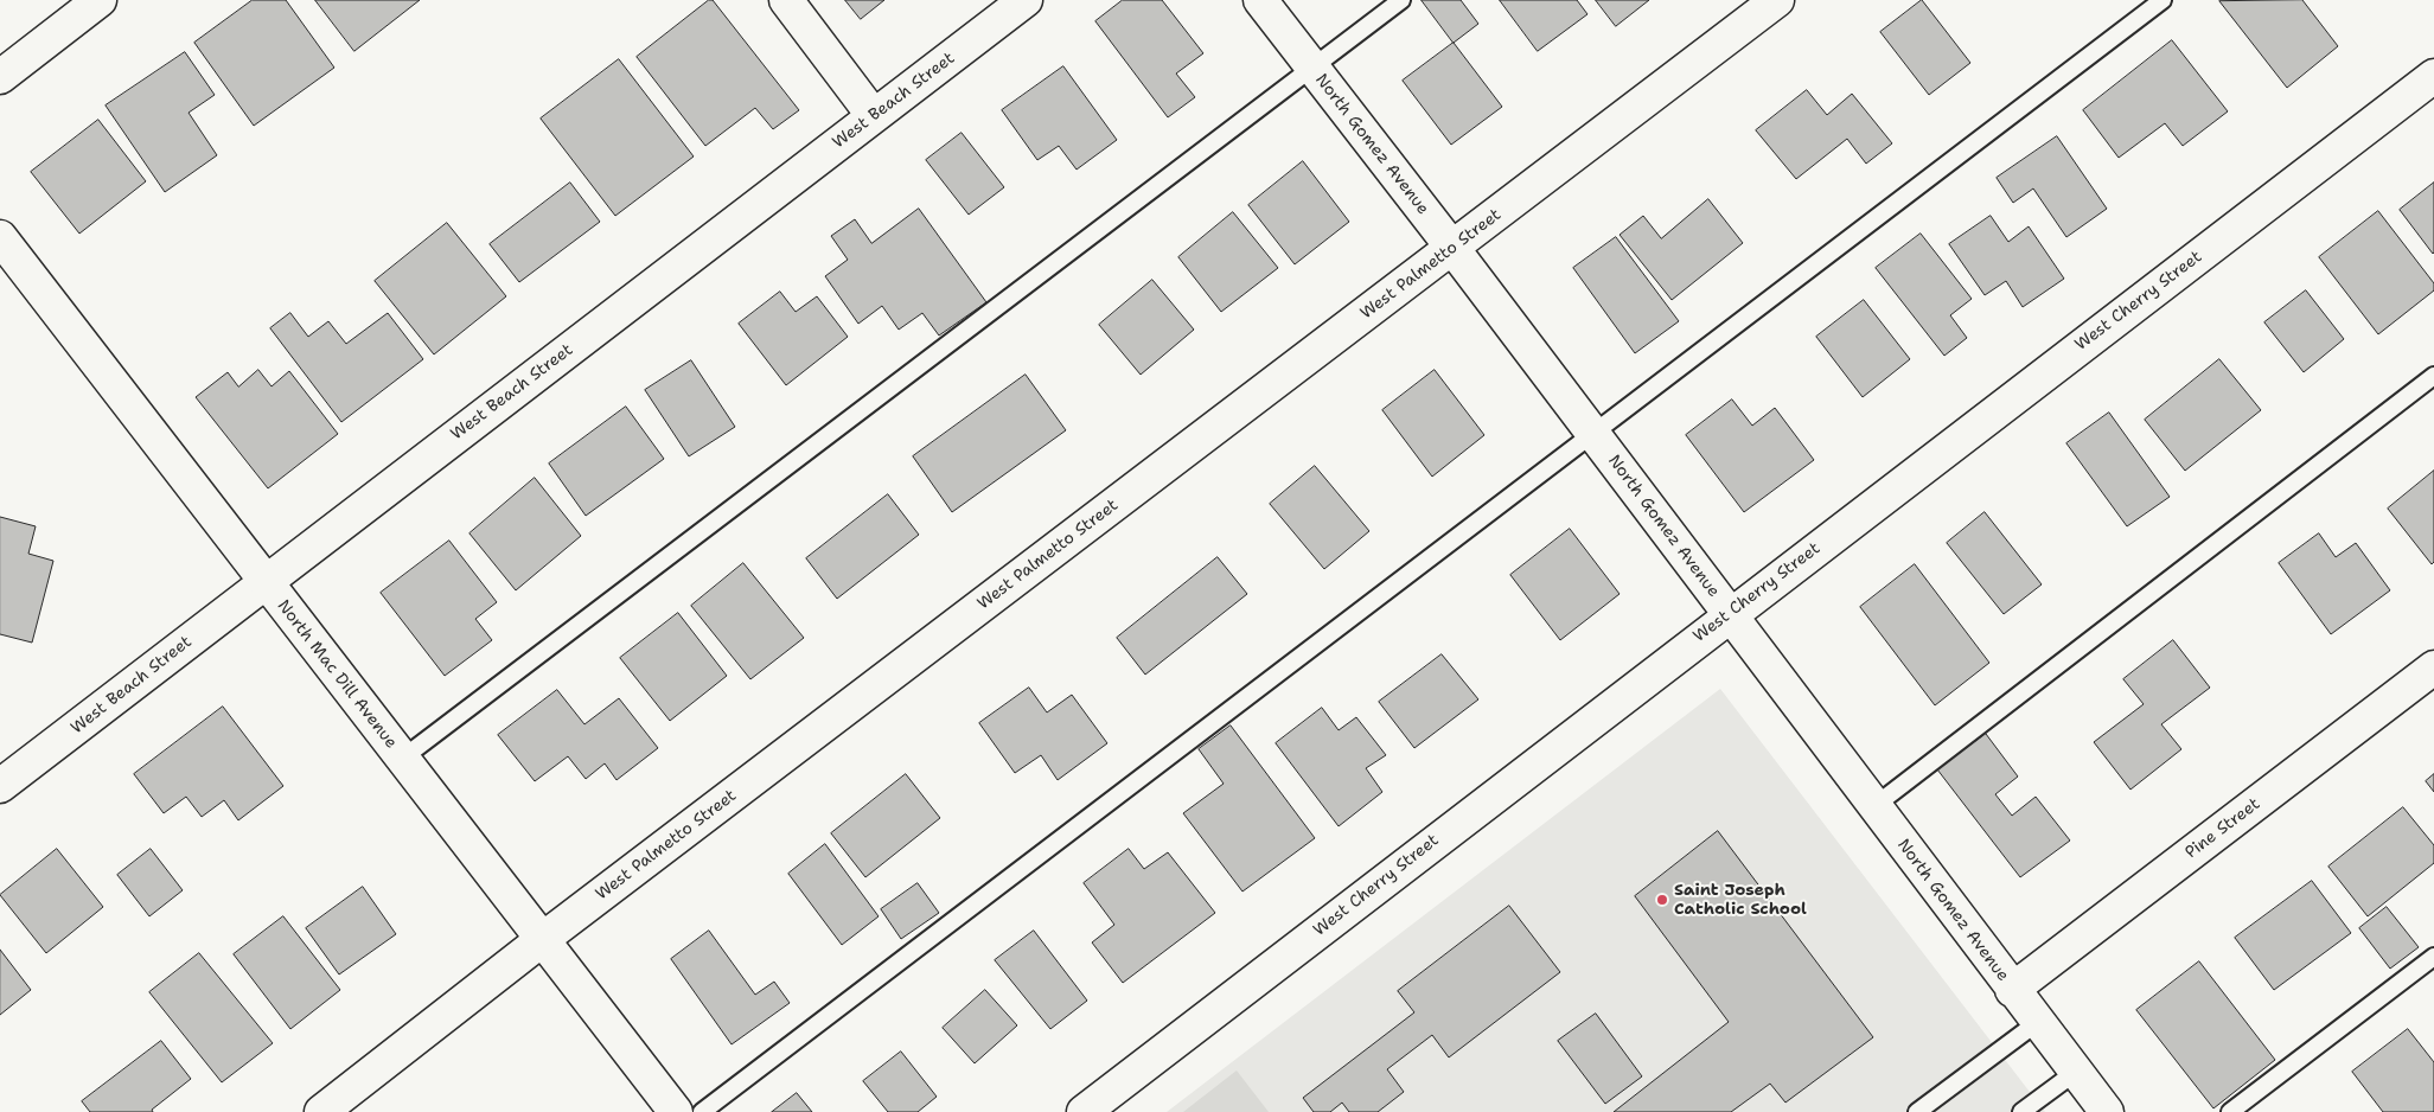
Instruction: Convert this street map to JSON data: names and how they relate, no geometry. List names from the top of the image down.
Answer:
{
  "streets": {
    "street": [
      "West Beach Street",
      "North Gomez Avenue",
      "West Palmetto Street",
      "West Cherry Street",
      "North Mac Dill Avenue",
      "Pine Street"
    ]
  },
  "crossings": [
    ["West Beach Street", "North Mac Dill Avenue"],
    ["North Gomez Avenue", "West Palmetto Street"],
    ["North Gomez Avenue", "West Cherry Street"],
    ["North Gomez Avenue", "Pine Street"],
    ["West Palmetto Street", "North Mac Dill Avenue"]
  ],
  "places": ["Saint Joseph Catholic School"]
}
